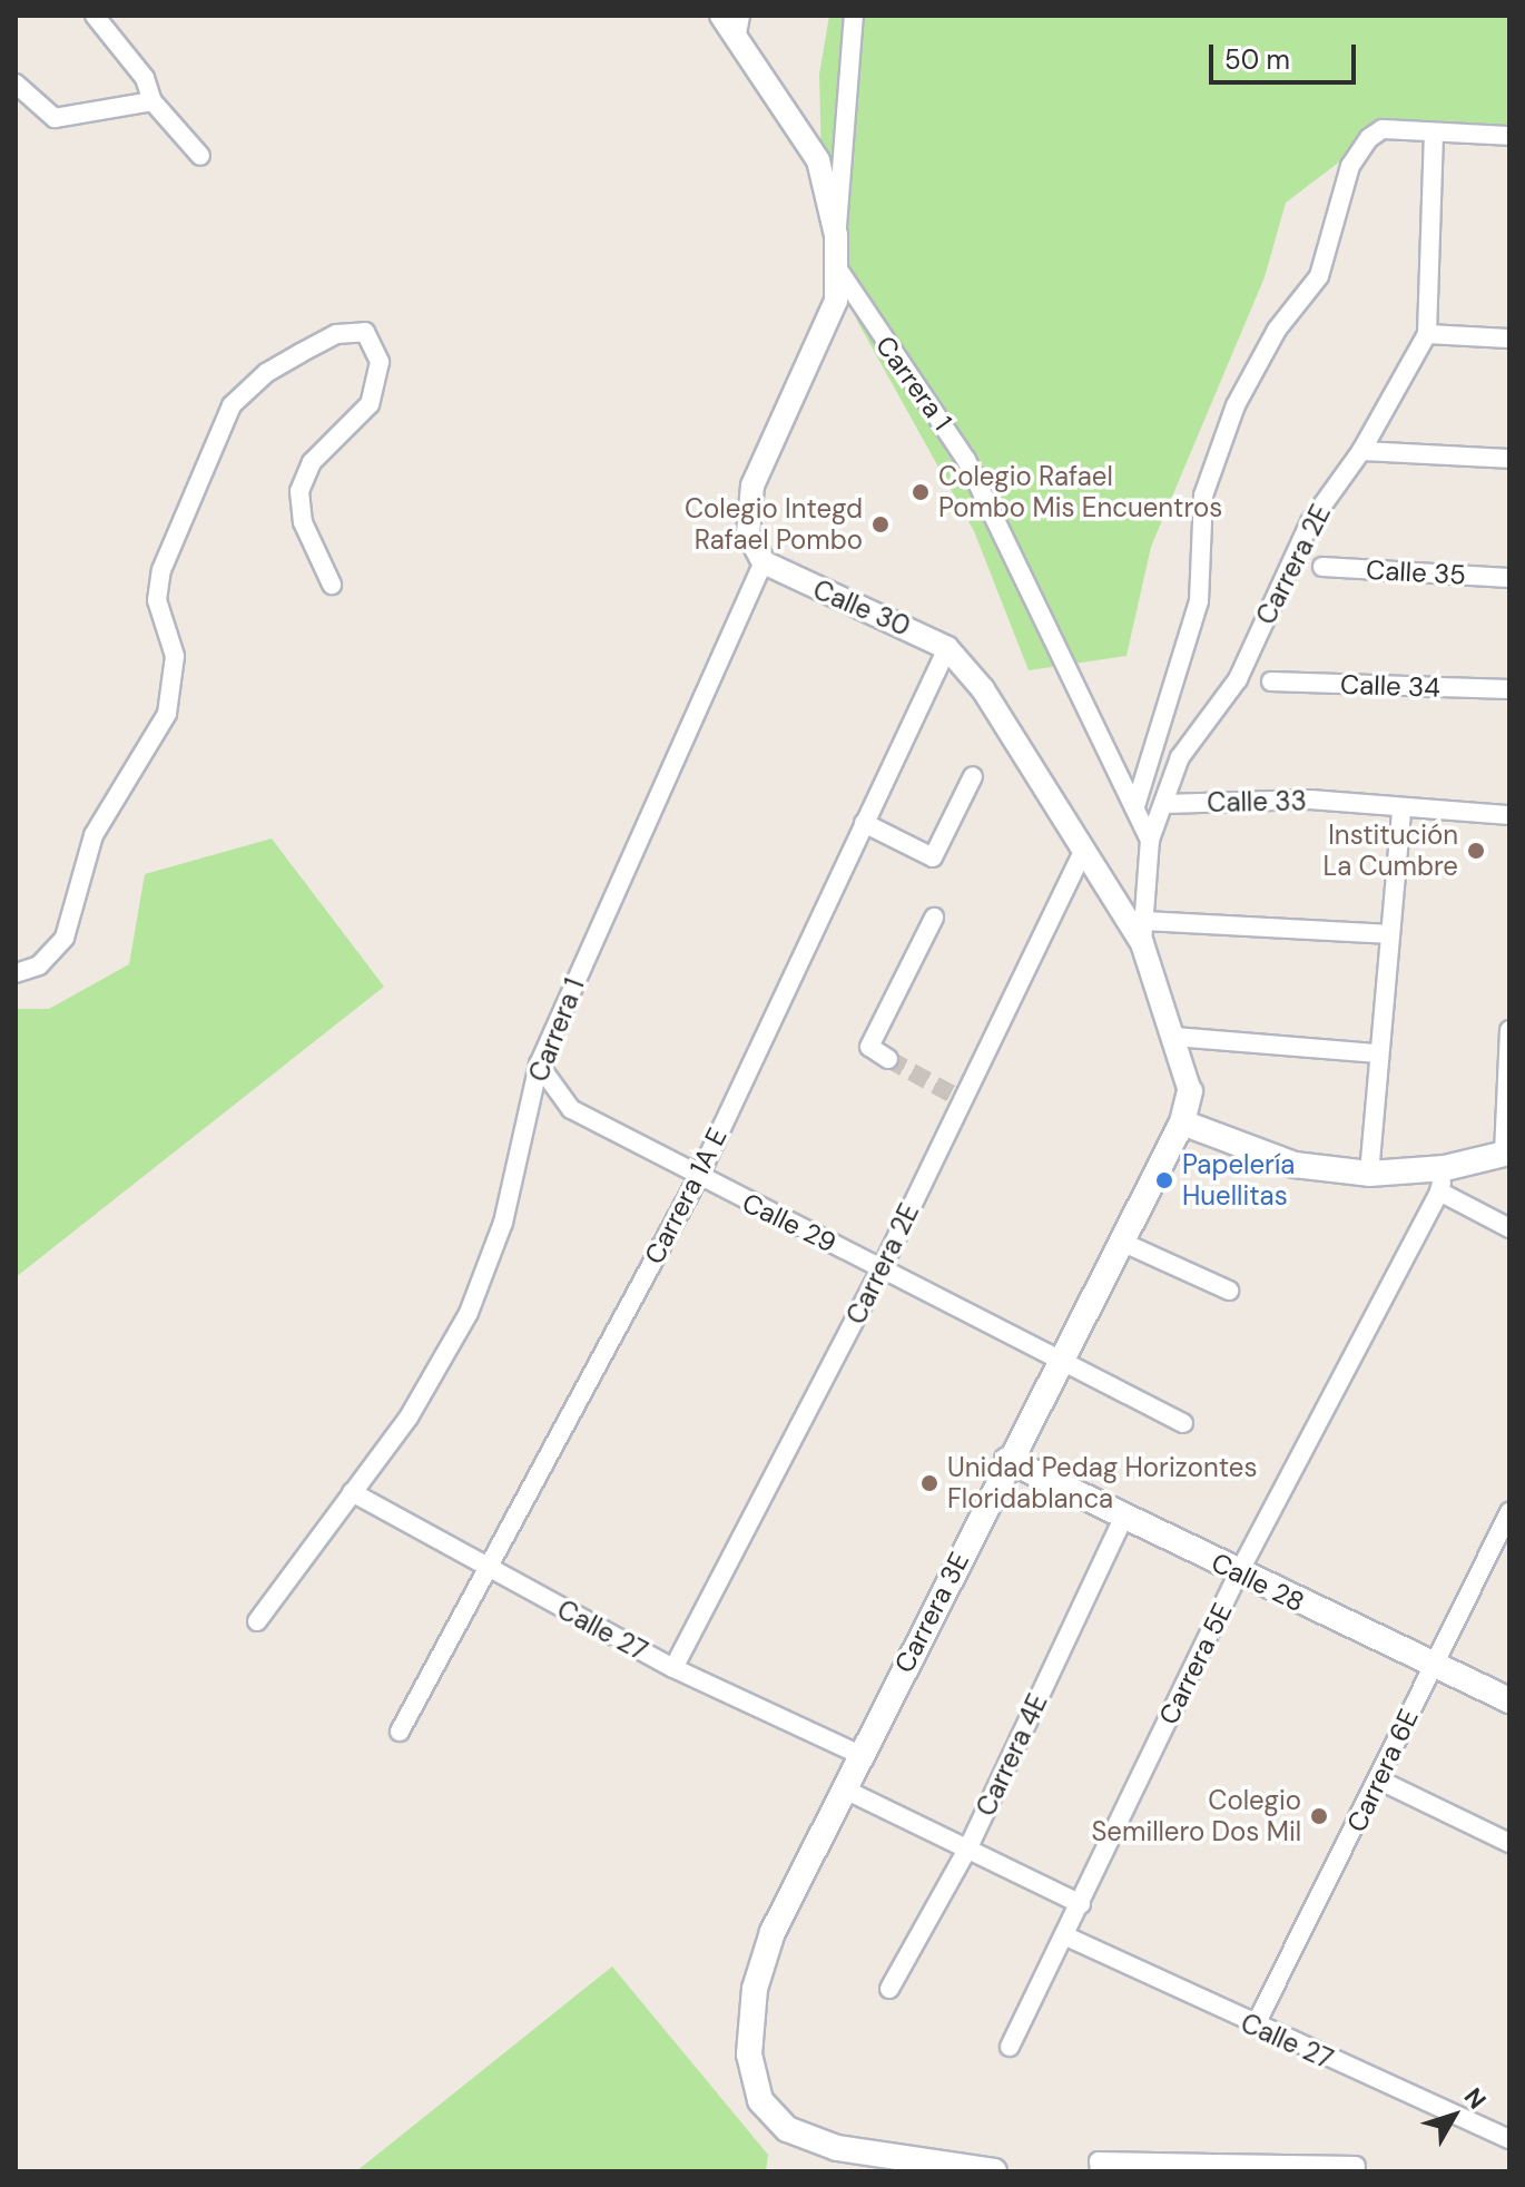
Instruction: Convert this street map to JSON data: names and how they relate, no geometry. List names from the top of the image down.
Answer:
{
  "streets": {
    "main road": ["Calle 30", "Calle 28", "Carrera 3E"],
    "street": [
      "Carrera 1",
      "Carrera 2E",
      "Calle 35",
      "Calle 34",
      "Calle 33",
      "Carrera 1A E",
      "Calle 29",
      "Calle 27",
      "Carrera 5E",
      "Carrera 4E",
      "Carrera 6E"
    ]
  },
  "crossings": [
    ["Carrera 1", "Carrera 2E"],
    ["Carrera 1", "Calle 30"],
    ["Carrera 1", "Calle 33"],
    ["Carrera 1", "Calle 29"],
    ["Carrera 1", "Calle 27"],
    ["Carrera 2E", "Calle 30"],
    ["Carrera 2E", "Calle 33"],
    ["Carrera 2E", "Calle 29"],
    ["Carrera 2E", "Calle 27"],
    ["Calle 30", "Carrera 1A E"],
    ["Calle 30", "Carrera 3E"],
    ["Carrera 1A E", "Calle 29"],
    ["Carrera 1A E", "Calle 27"],
    ["Calle 29", "Carrera 3E"],
    ["Calle 28", "Carrera 3E"],
    ["Calle 28", "Carrera 5E"],
    ["Calle 28", "Carrera 4E"],
    ["Calle 28", "Carrera 6E"],
    ["Carrera 3E", "Calle 27"],
    ["Calle 27", "Carrera 5E"],
    ["Calle 27", "Carrera 6E"]
  ],
  "places": [
    "Colegio Rafael Pombo Mis Encuentros",
    "Colegio Integd Rafael Pombo",
    "Institución La Cumbre",
    "Papelería Huellitas",
    "Unidad Pedag Horizontes Floridablanca",
    "Colegio Semillero Dos Mil"
  ],
  "scale_bar": "50 m",
  "north": "top right"
}
